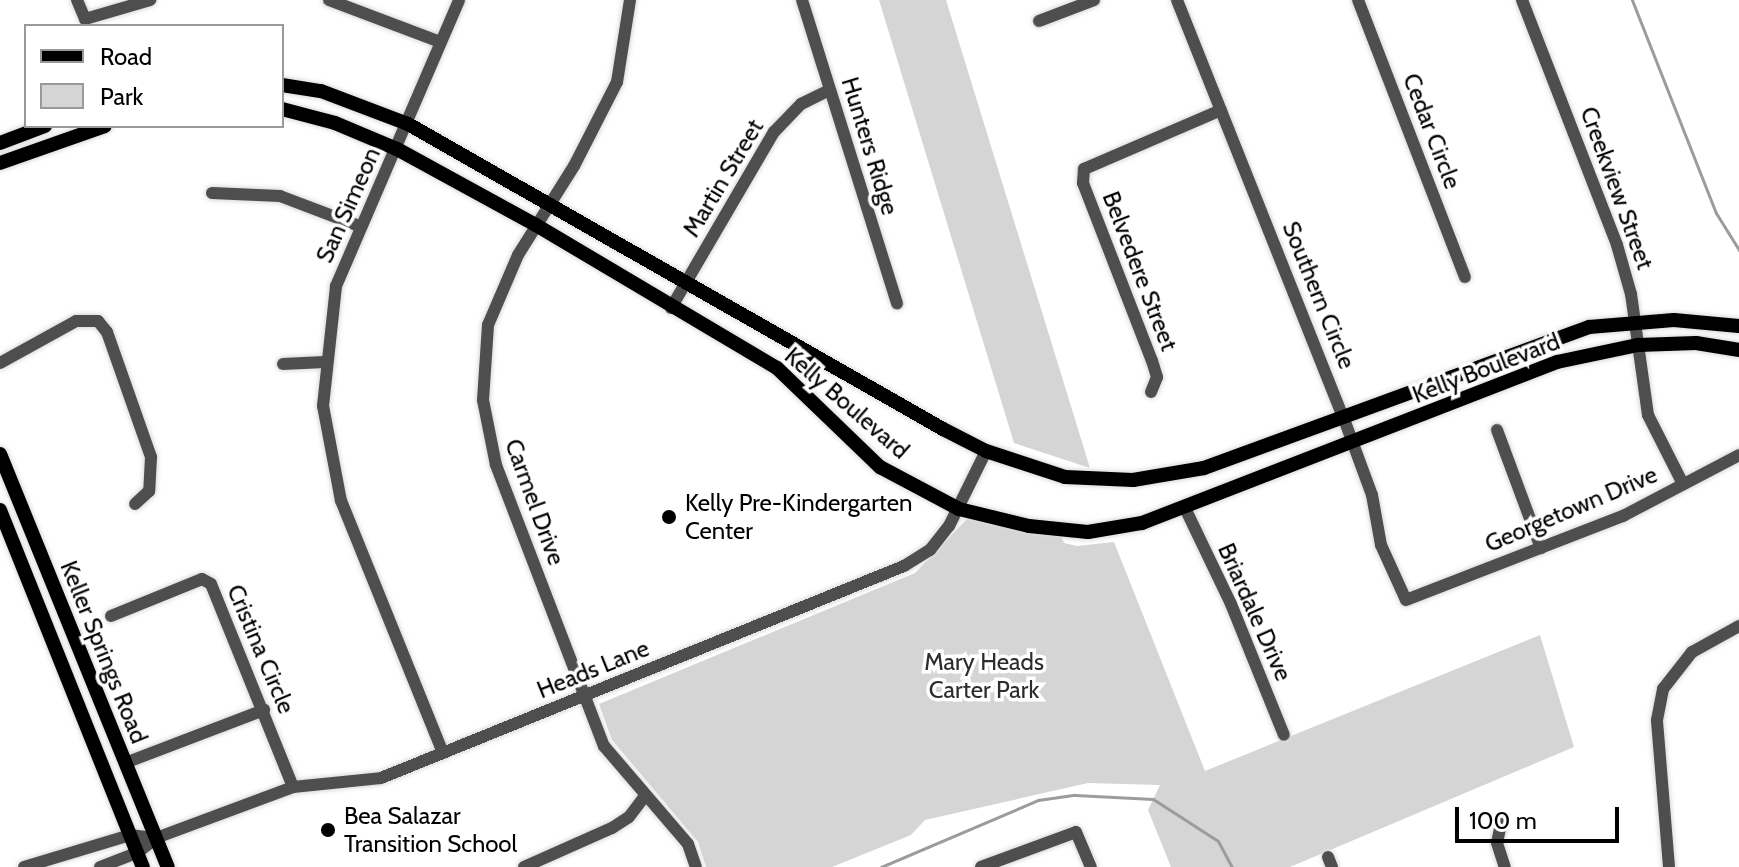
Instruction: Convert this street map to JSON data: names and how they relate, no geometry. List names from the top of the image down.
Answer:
{
  "streets": {
    "main road": ["Kelly Boulevard", "Keller Springs Road"],
    "street": [
      "Cedar Circle",
      "Hunters Ridge",
      "Martin Street",
      "Creekview Street",
      "San Simeon",
      "Belvedere Street",
      "Southern Circle",
      "Carmel Drive",
      "Georgetown Drive",
      "Briardale Drive",
      "Cristina Circle",
      "Heads Lane"
    ]
  },
  "crossings": [
    ["Hunters Ridge", "Martin Street"],
    ["Martin Street", "Kelly Boulevard"],
    ["Creekview Street", "Kelly Boulevard"],
    ["Creekview Street", "Georgetown Drive"],
    ["San Simeon", "Kelly Boulevard"],
    ["San Simeon", "Heads Lane"],
    ["Belvedere Street", "Southern Circle"],
    ["Southern Circle", "Kelly Boulevard"],
    ["Southern Circle", "Georgetown Drive"],
    ["Kelly Boulevard", "Carmel Drive"],
    ["Kelly Boulevard", "Briardale Drive"],
    ["Kelly Boulevard", "Heads Lane"],
    ["Carmel Drive", "Heads Lane"],
    ["Cristina Circle", "Heads Lane"],
    ["Keller Springs Road", "Heads Lane"]
  ],
  "parks": ["Mary Heads Carter Park"],
  "places": ["Kelly Pre-Kindergarten Center", "Bea Salazar Transition School"],
  "legend": ["Road", "Park"],
  "scale_bar": "100 m"
}
